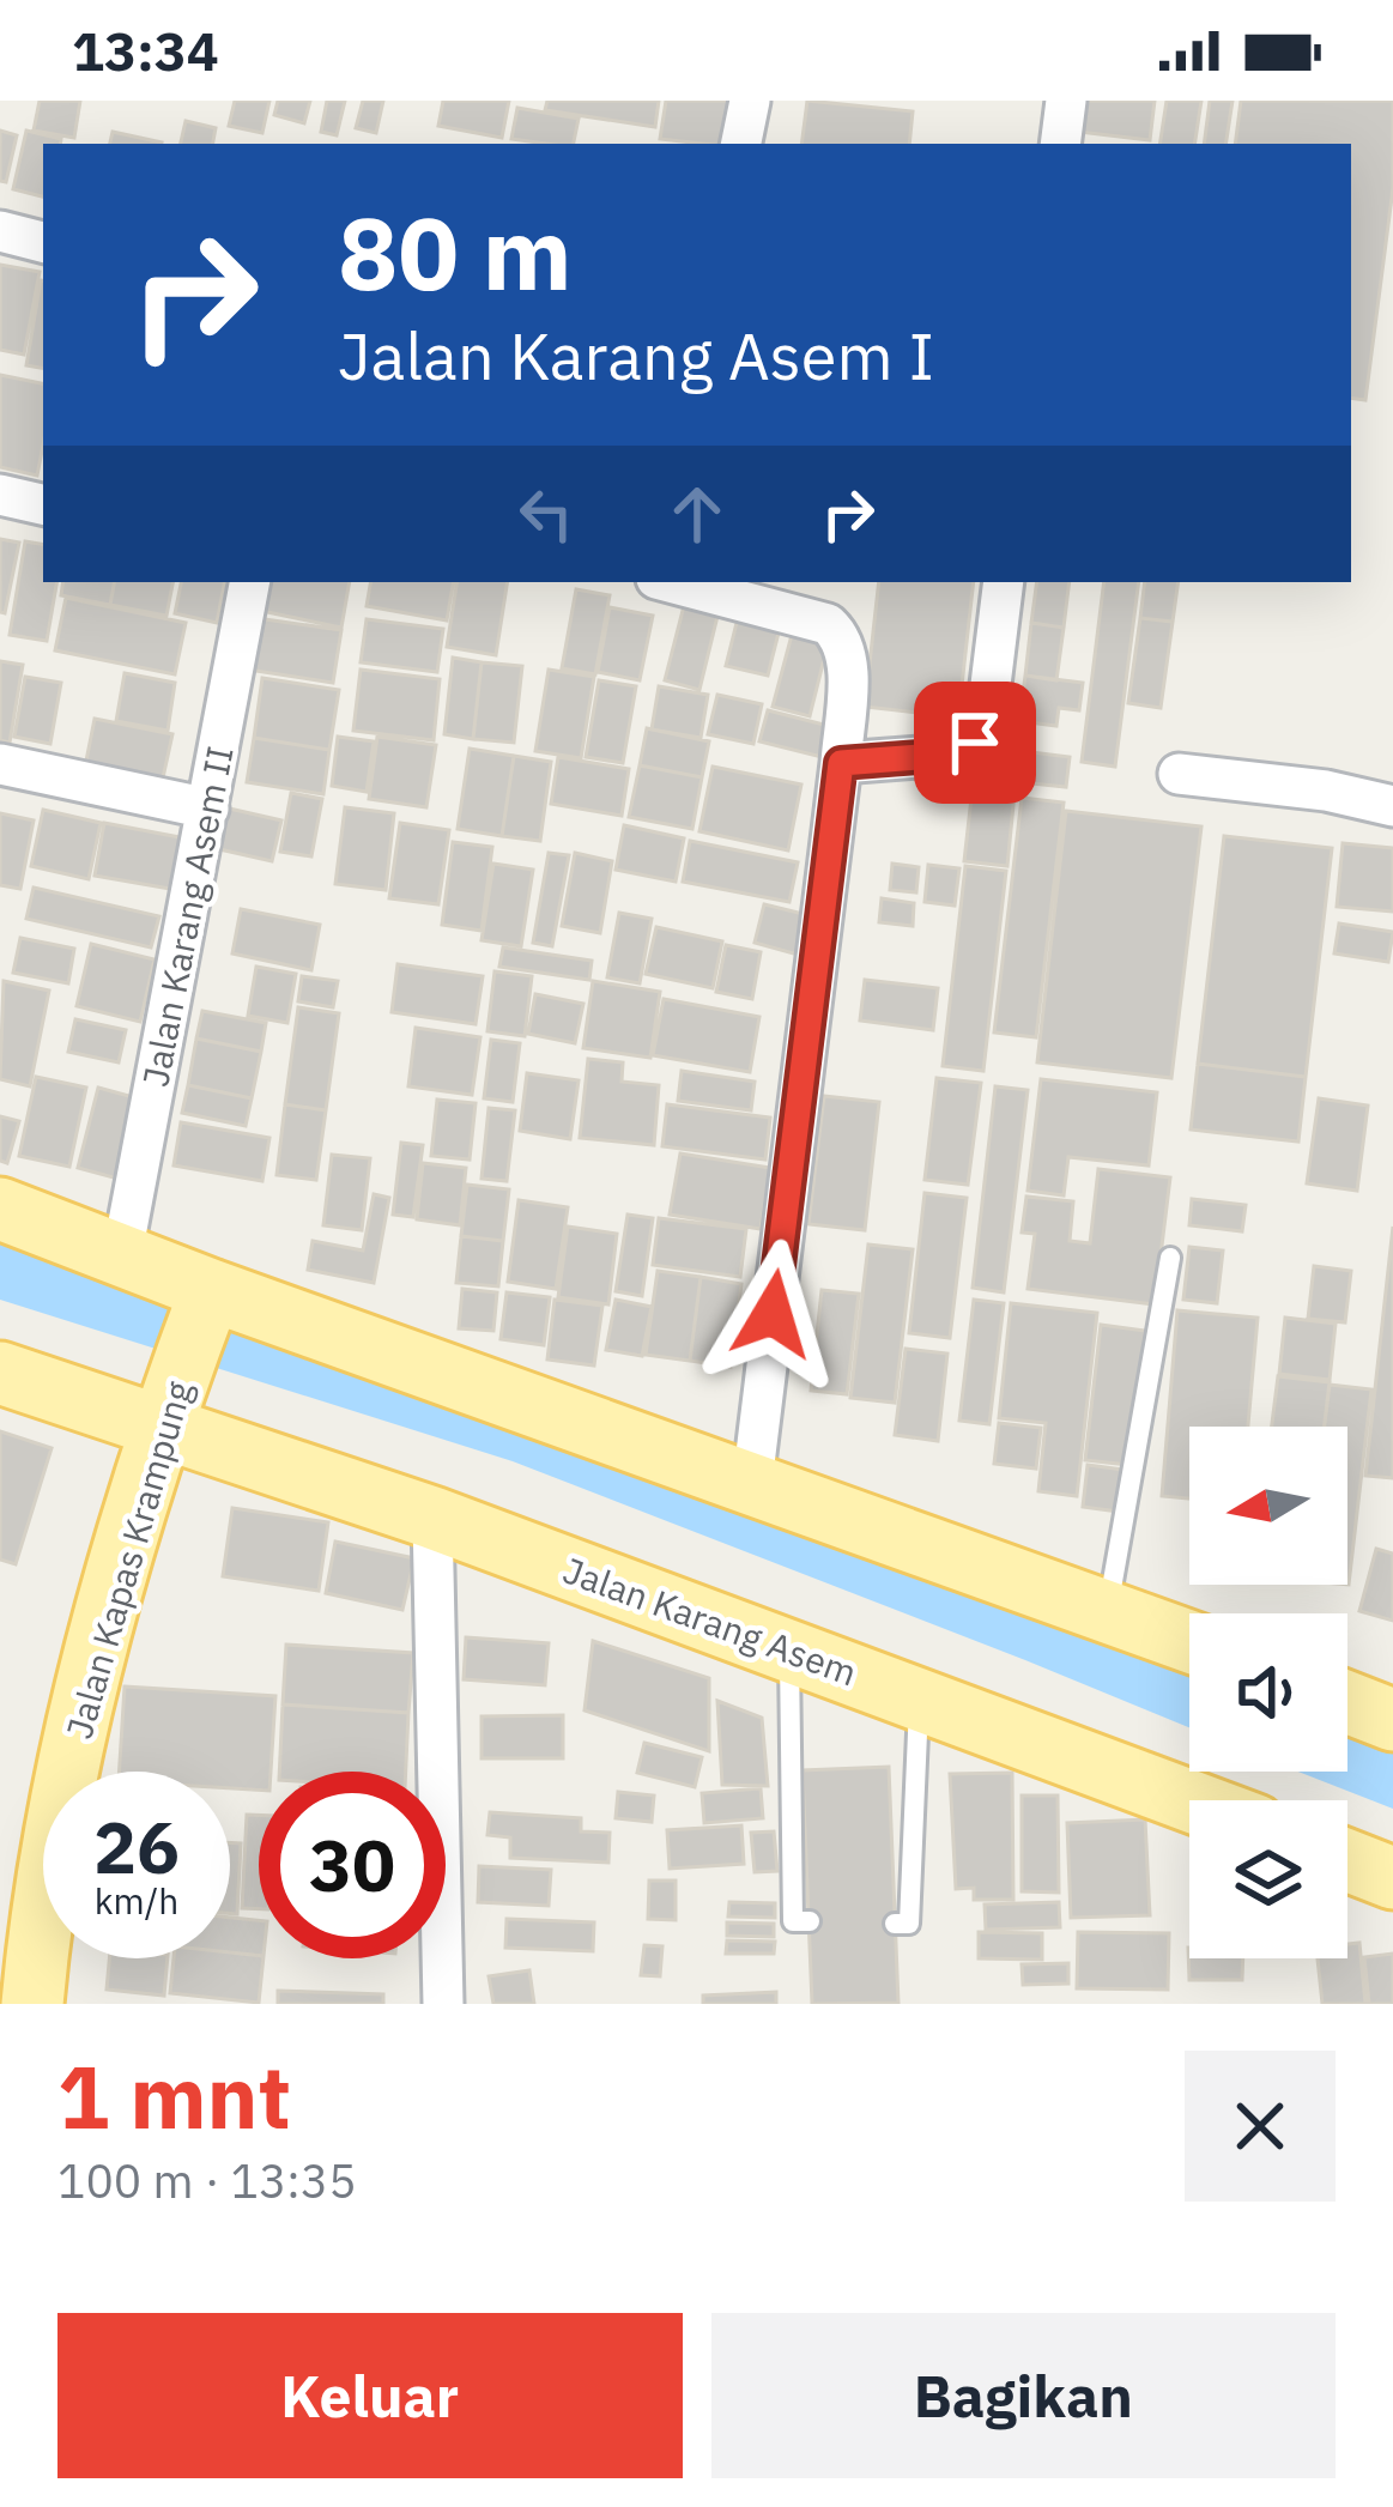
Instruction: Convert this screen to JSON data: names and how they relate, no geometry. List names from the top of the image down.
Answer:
{
  "streets": {
    "main road": ["Jalan Kapas Krampung", "Jalan Karang Asem"],
    "street": ["Jalan Karang Asem II"]
  },
  "crossings": [
    ["Jalan Kapas Krampung", "Jalan Karang Asem"]
  ],
  "north": "left",
  "page": {
    "status": "13:34",
    "turn": ["80 m", "Jalan Karang Asem I"],
    "speed": "26 km/h",
    "limit": "30",
    "heading": ["1 mnt", "100 m · 13:35"],
    "buttons": ["Keluar", "Bagikan"]
  }
}
